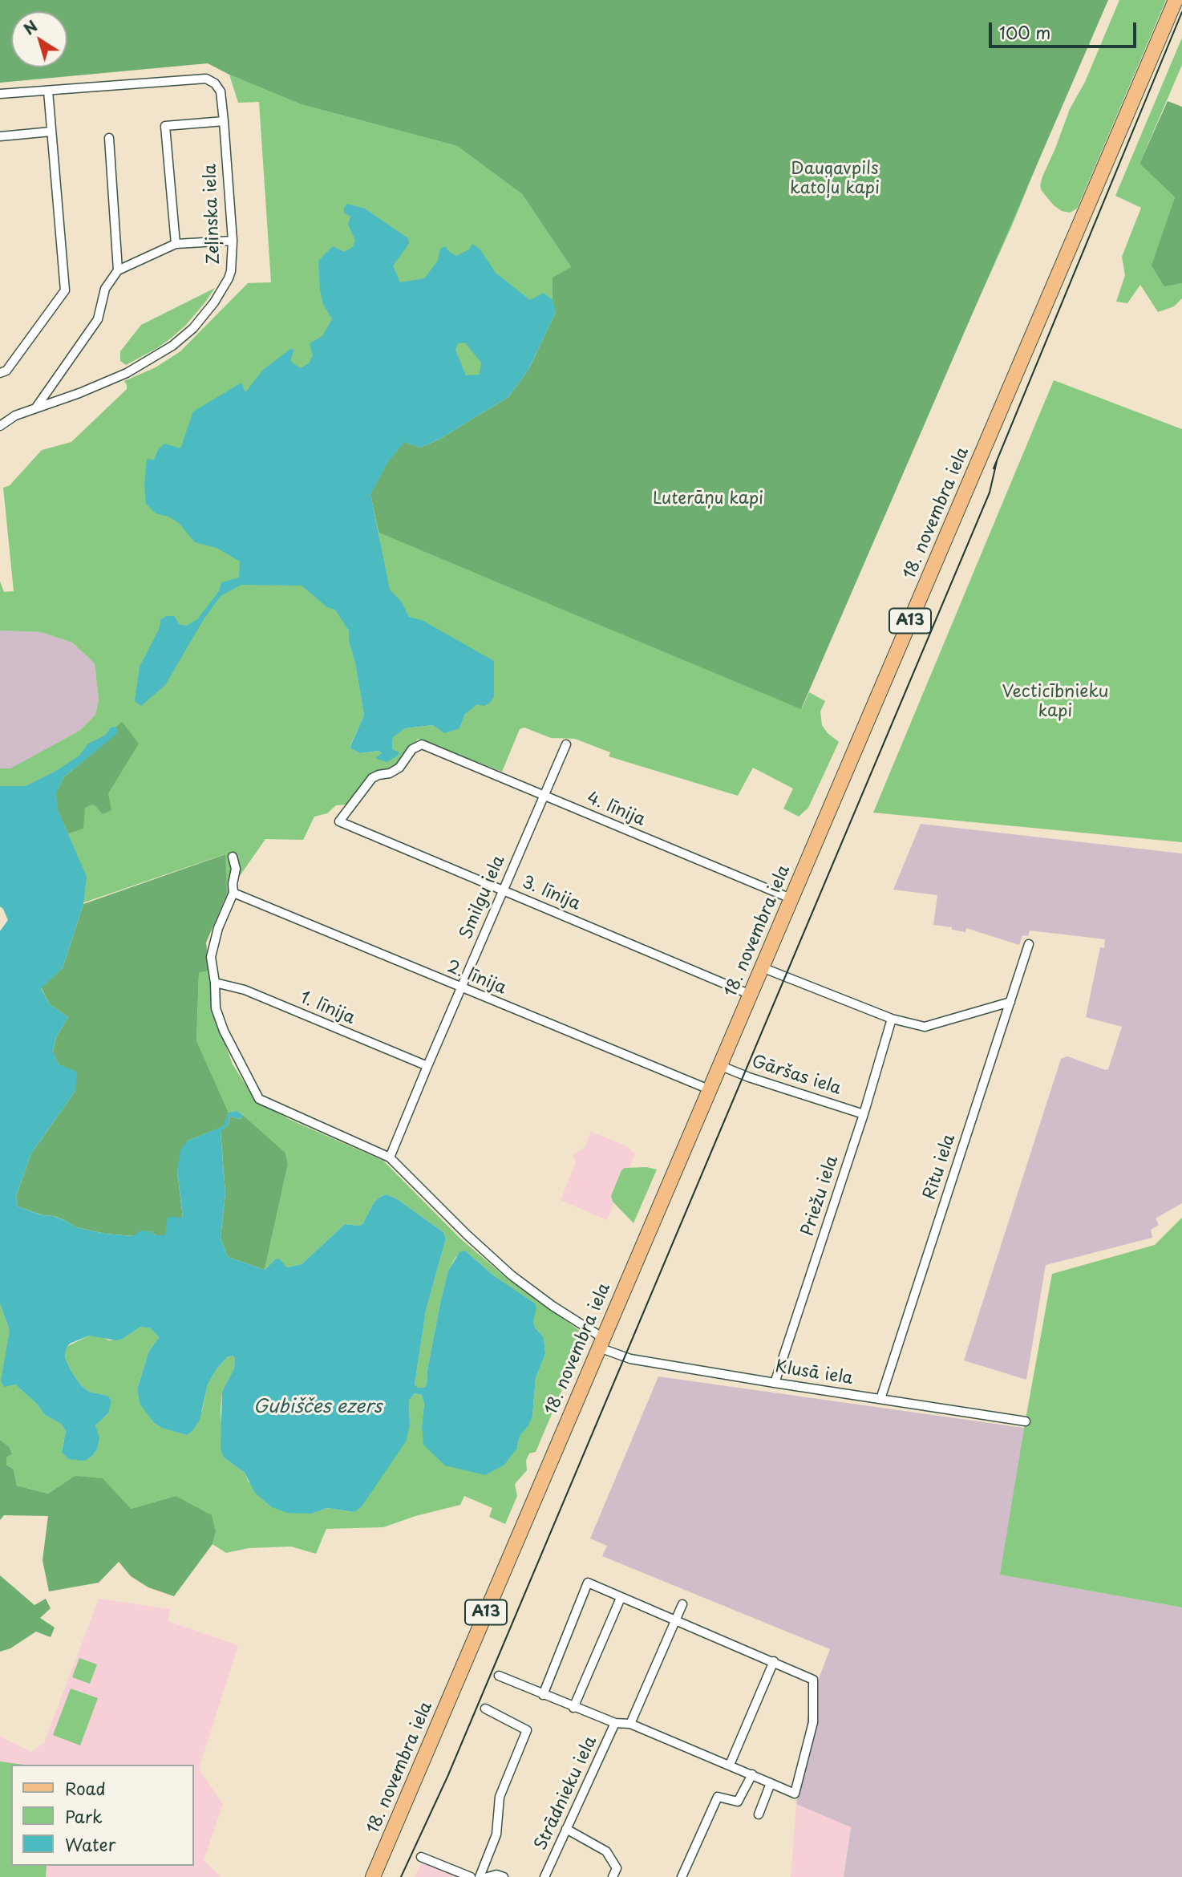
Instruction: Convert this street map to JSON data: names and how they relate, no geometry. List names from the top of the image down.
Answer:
{
  "streets": {
    "main road": ["18. novembra iela", "A13"],
    "street": [
      "Zeļinska iela",
      "4. līnija",
      "3. līnija",
      "Smilgu iela",
      "2. līnija",
      "1. līnija",
      "Gāršas iela",
      "Rītu iela",
      "Priežu iela",
      "Klusā iela",
      "Strādnieku iela"
    ]
  },
  "crossings": [
    ["18. novembra iela", "4. līnija"],
    ["18. novembra iela", "3. līnija"],
    ["18. novembra iela", "2. līnija"],
    ["18. novembra iela", "Gāršas iela"],
    ["18. novembra iela", "Klusā iela"],
    ["4. līnija", "3. līnija"],
    ["4. līnija", "Smilgu iela"],
    ["3. līnija", "Smilgu iela"],
    ["Smilgu iela", "2. līnija"],
    ["Smilgu iela", "1. līnija"],
    ["Gāršas iela", "Priežu iela"],
    ["Rītu iela", "Klusā iela"],
    ["Priežu iela", "Klusā iela"]
  ],
  "water": ["Gubiščes ezers"],
  "parks": ["Daugavpils katoļu kapi", "Luterāņu kapi", "Vecticībnieku kapi"],
  "legend": ["Road", "Park", "Water"],
  "scale_bar": "100 m",
  "north": "top left"
}
